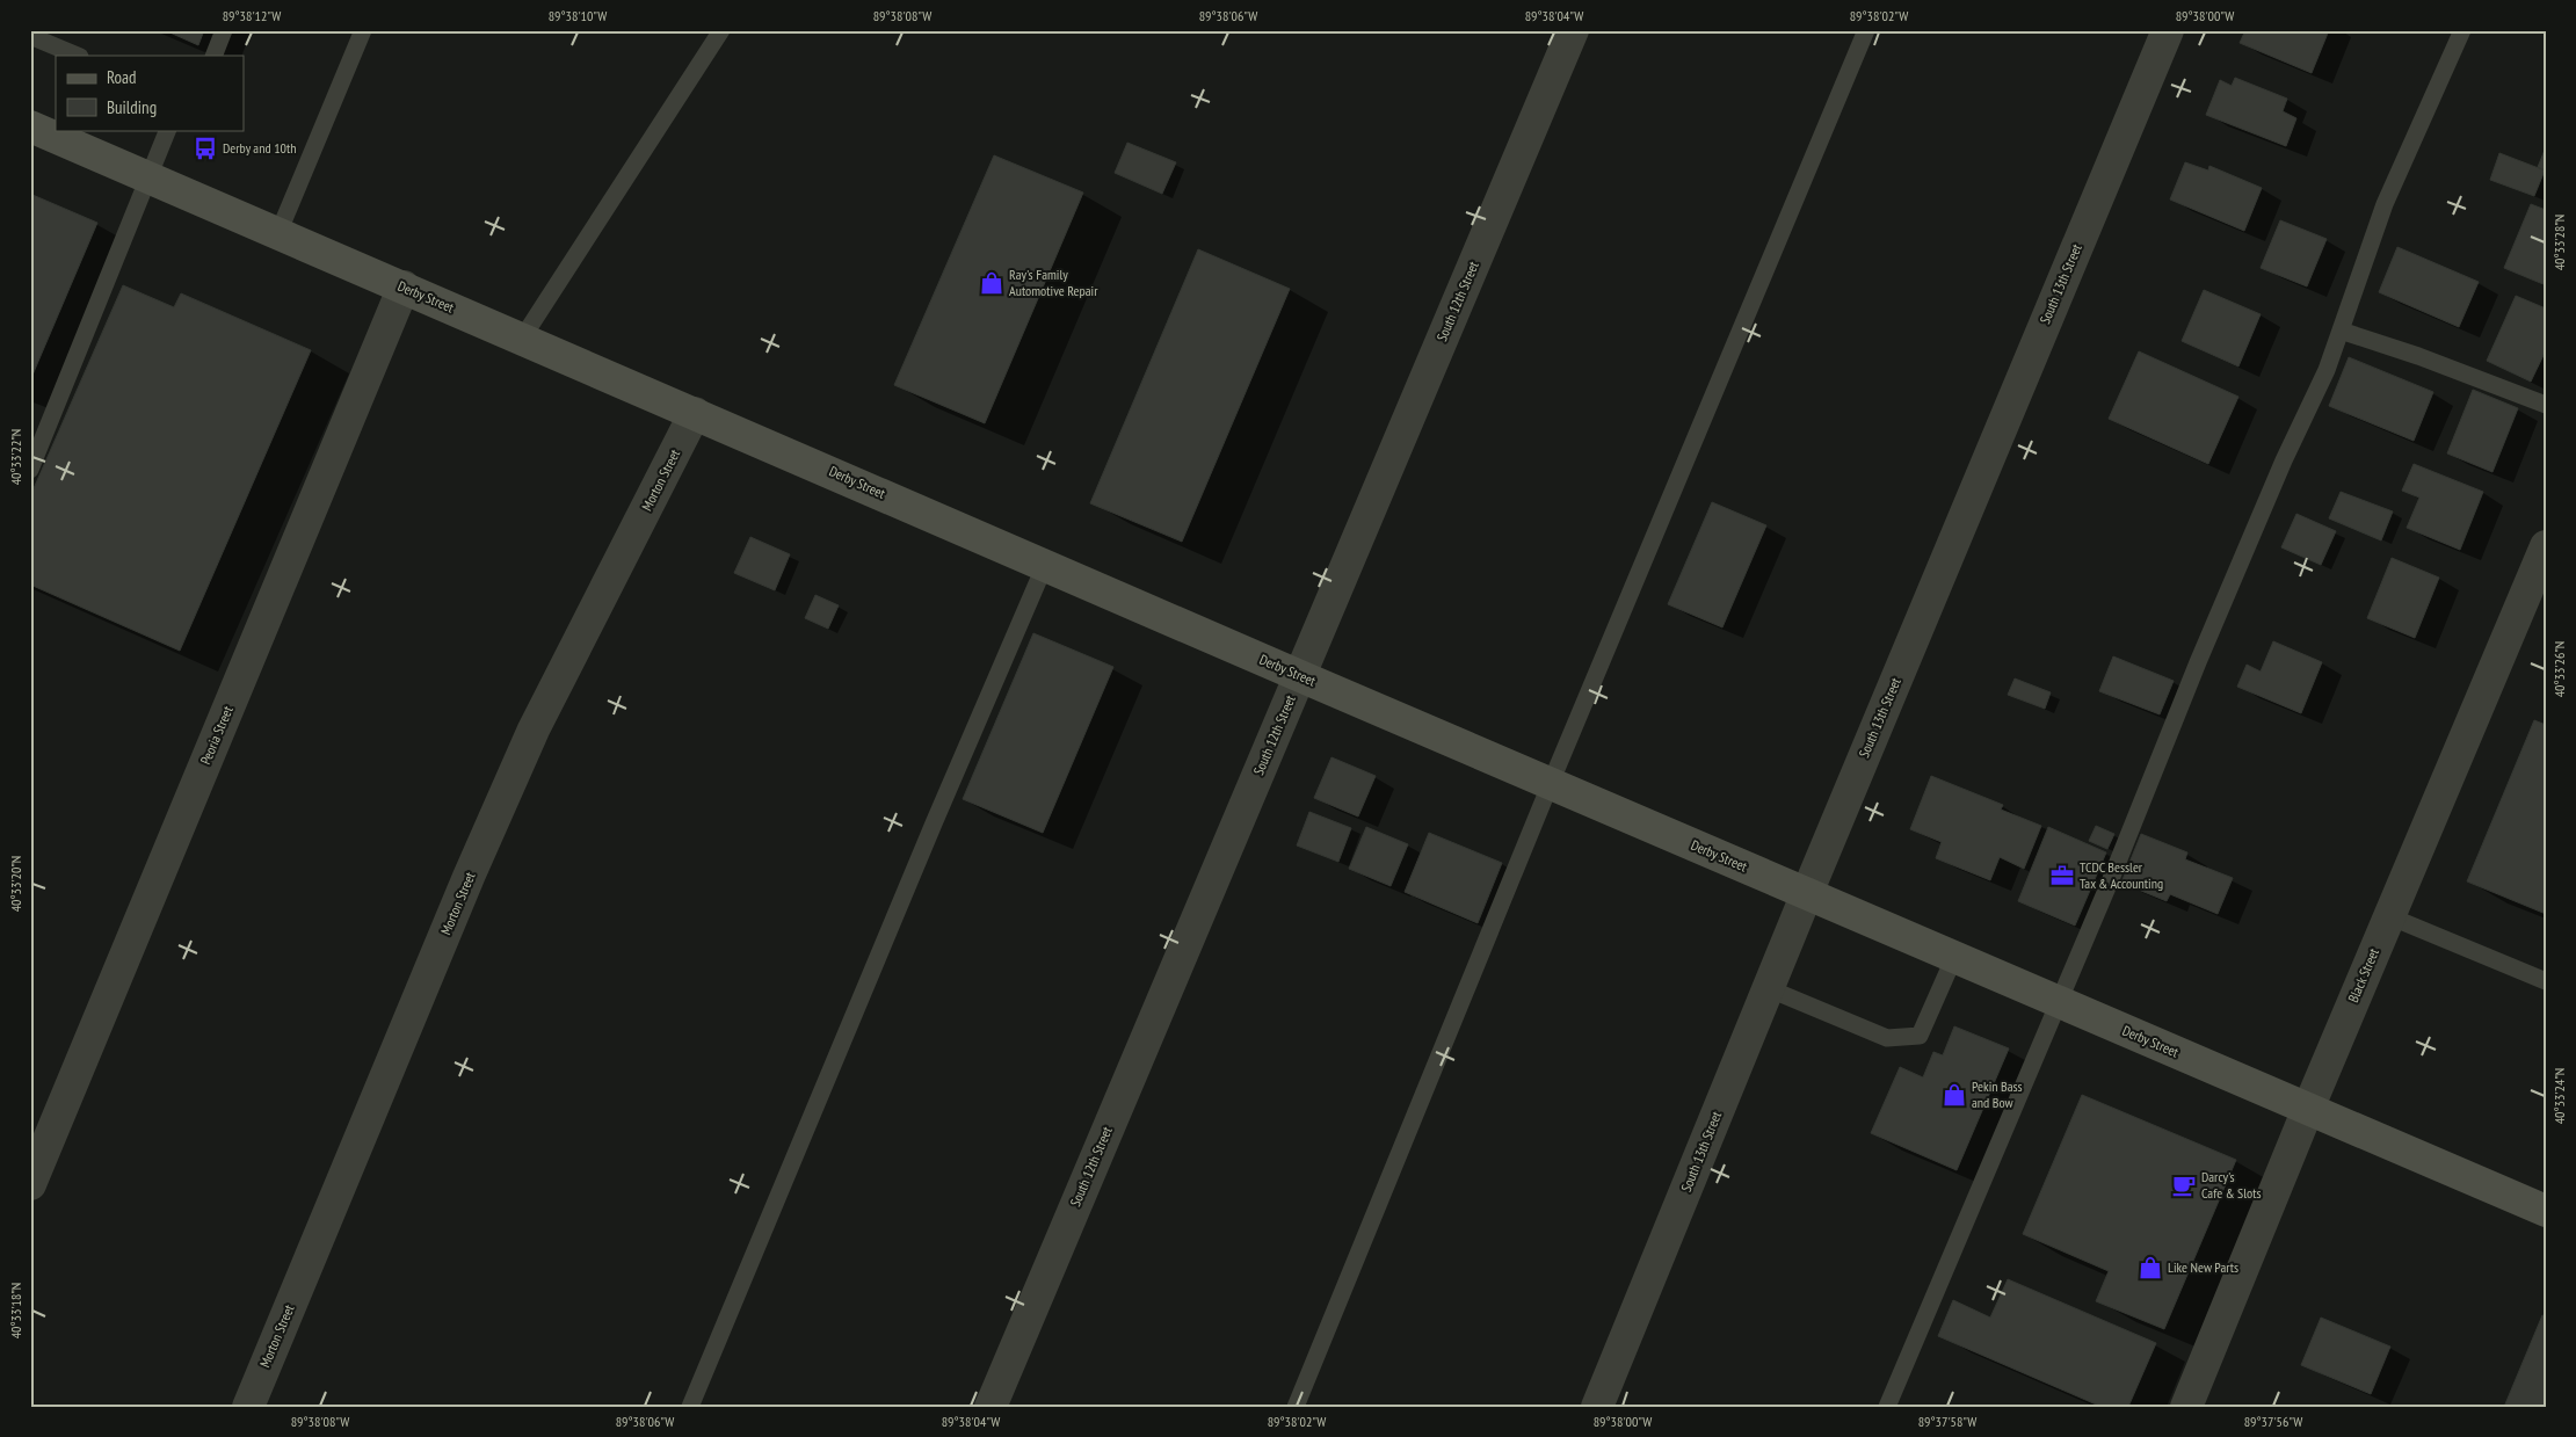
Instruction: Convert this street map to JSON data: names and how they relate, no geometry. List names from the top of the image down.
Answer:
{
  "streets": {
    "main road": ["Derby Street"],
    "street": [
      "South 13th Street",
      "South 12th Street",
      "Morton Street",
      "Peoria Street",
      "Black Street"
    ]
  },
  "crossings": [
    ["South 13th Street", "Derby Street"],
    ["Derby Street", "South 12th Street"],
    ["Derby Street", "Morton Street"],
    ["Derby Street", "Peoria Street"],
    ["Derby Street", "Black Street"]
  ],
  "places": {
    "bus stop": ["Derby and 10th"],
    "shop": ["Ray's Family Automotive Repair", "Pekin Bass and Bow", "Like New Parts"],
    "office": ["TCDC Bessler Tax & Accounting"],
    "cafe": ["Darcy's Cafe & Slots"]
  },
  "legend": ["Road", "Building"],
  "coordinates": [
    "89°38'12\"W",
    "89°38'10\"W",
    "89°38'08\"W",
    "89°38'06\"W",
    "89°38'04\"W",
    "89°38'02\"W",
    "89°38'00\"W",
    "40°33'28\"N",
    "40°33'22\"N",
    "40°33'26\"N",
    "40°33'20\"N",
    "40°33'24\"N",
    "40°33'18\"N",
    "89°37'58\"W",
    "89°37'56\"W"
  ]
}
